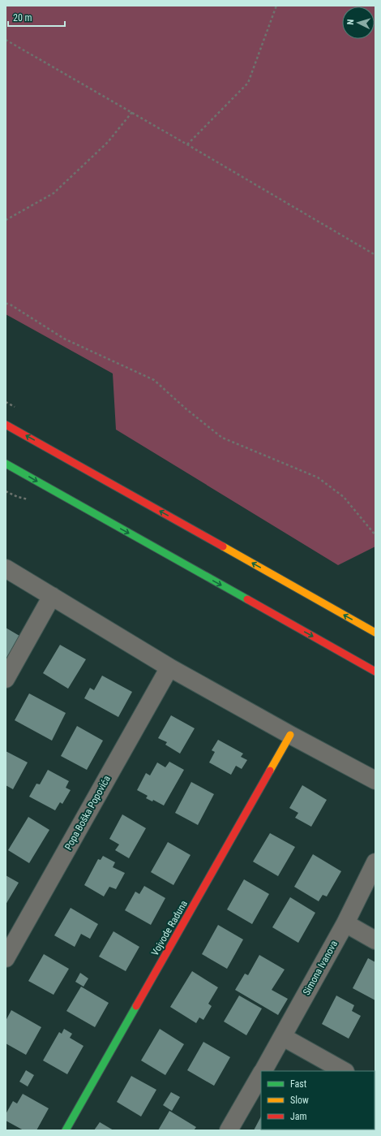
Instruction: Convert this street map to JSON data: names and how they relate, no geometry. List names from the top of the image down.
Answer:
{
  "streets": {
    "main road": ["Vojvode Raduna"],
    "street": ["Popa Boška Popovića", "Simona Ivanova"]
  },
  "legend": ["Fast", "Slow", "Jam"],
  "scale_bar": "20 m",
  "north": "left"
}
